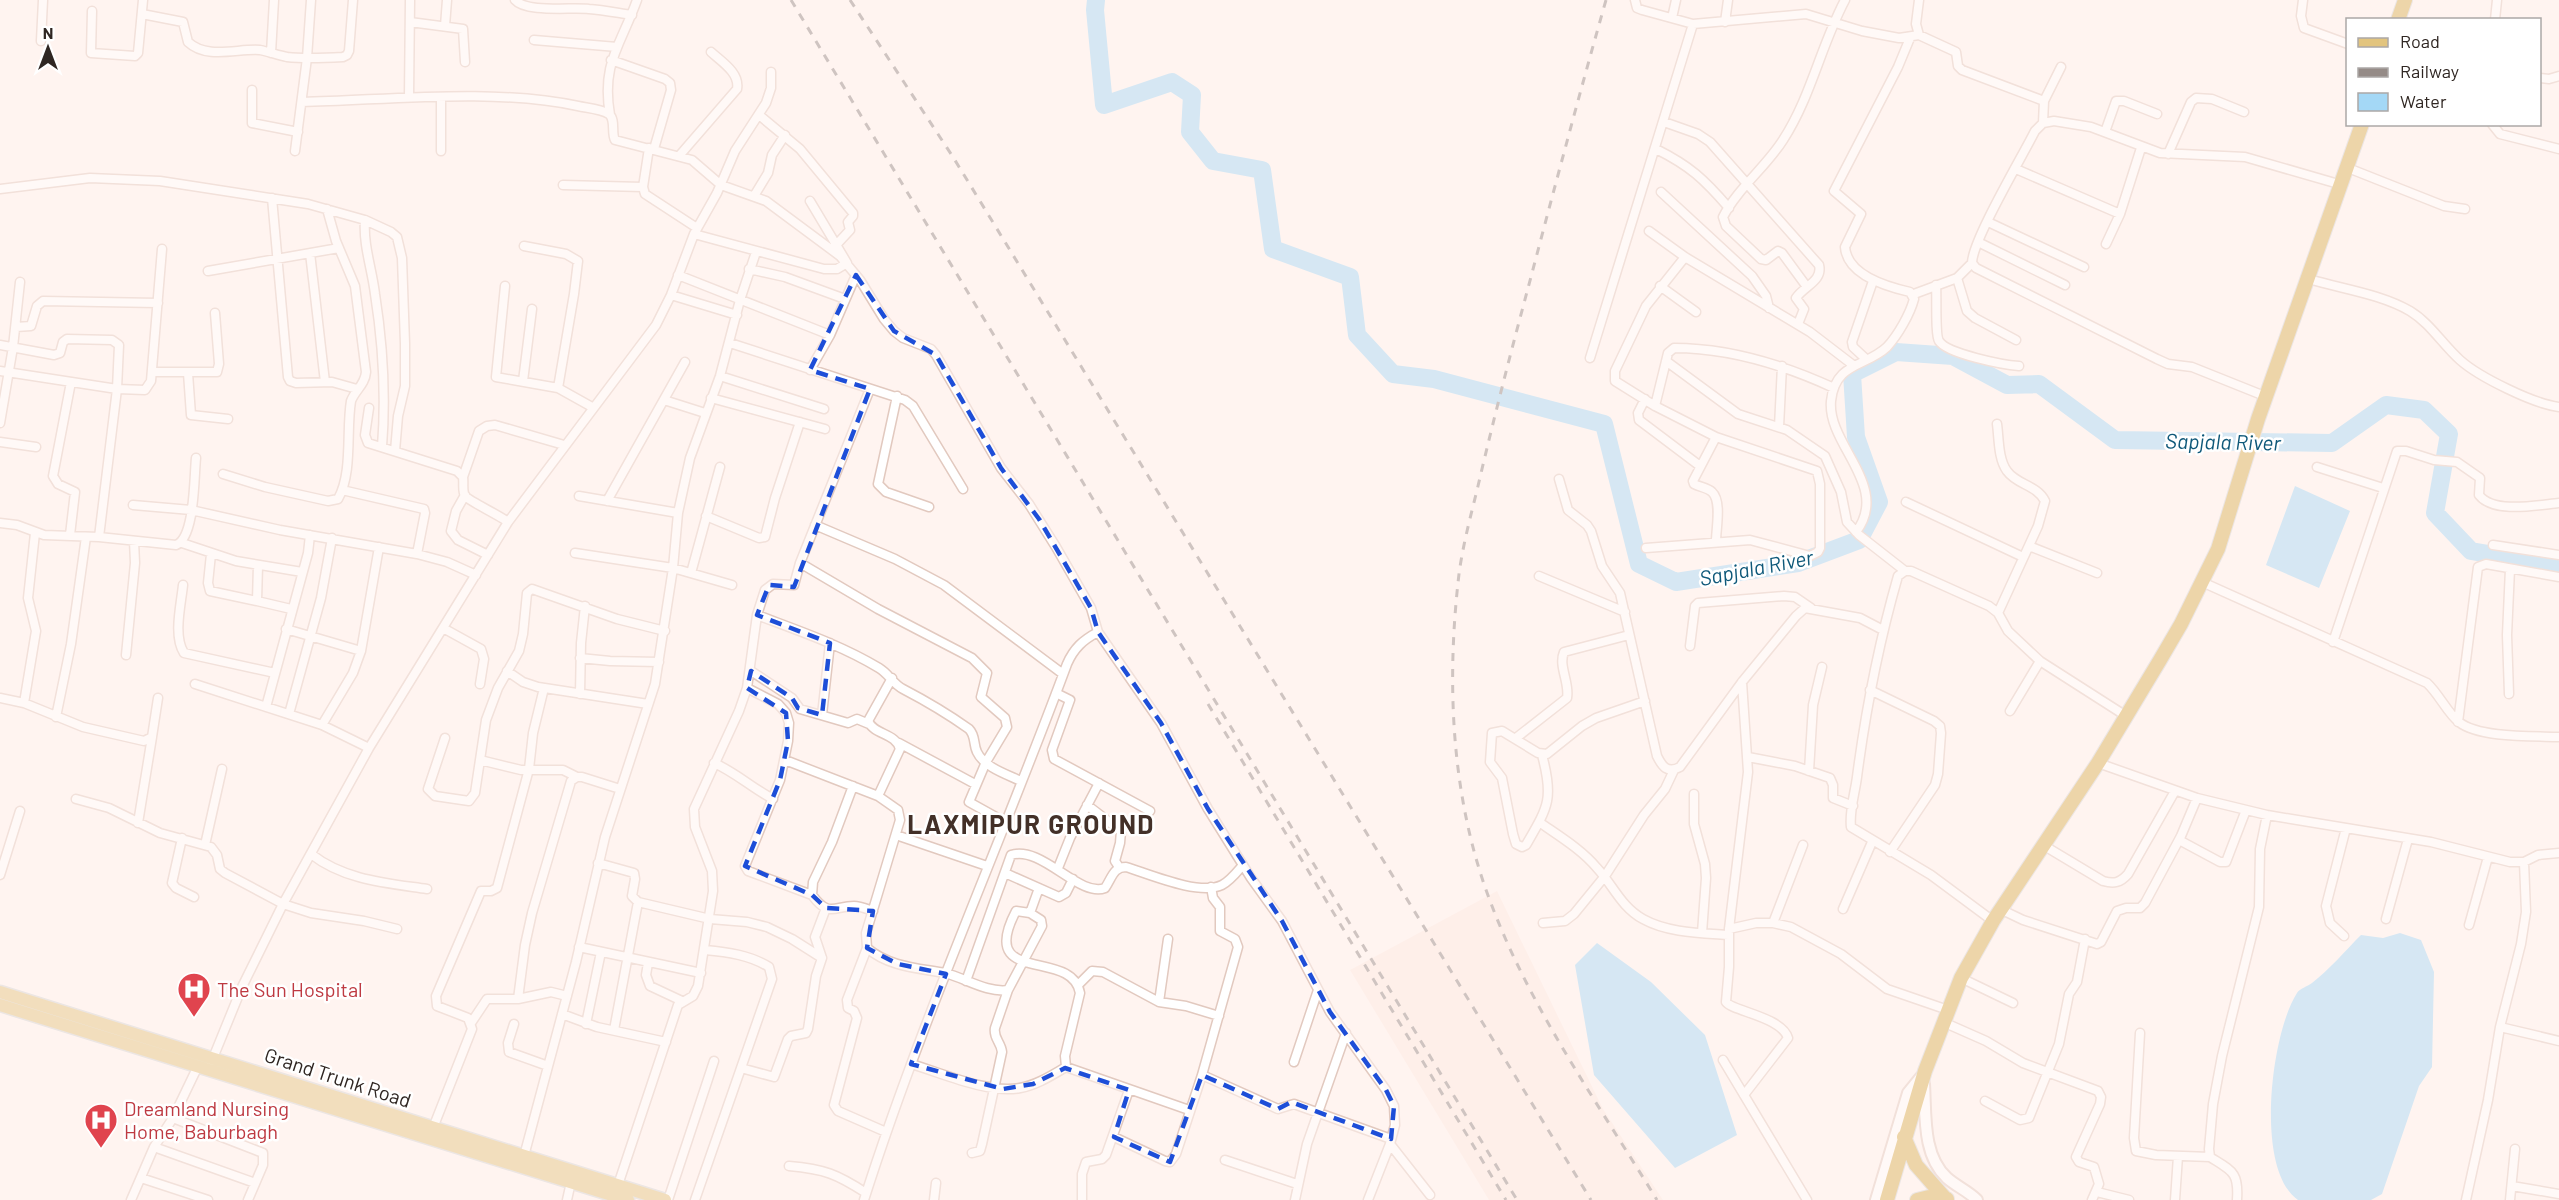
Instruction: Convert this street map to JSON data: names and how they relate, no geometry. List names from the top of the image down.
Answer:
{
  "streets": {
    "main road": ["Grand Trunk Road"]
  },
  "districts": ["LAXMIPUR GROUND"],
  "water": ["Sapjala River"],
  "places": {
    "hospital": ["The Sun Hospital", "Dreamland Nursing Home, Baburbagh"]
  },
  "legend": ["Road", "Railway", "Water"],
  "north": "top"
}
